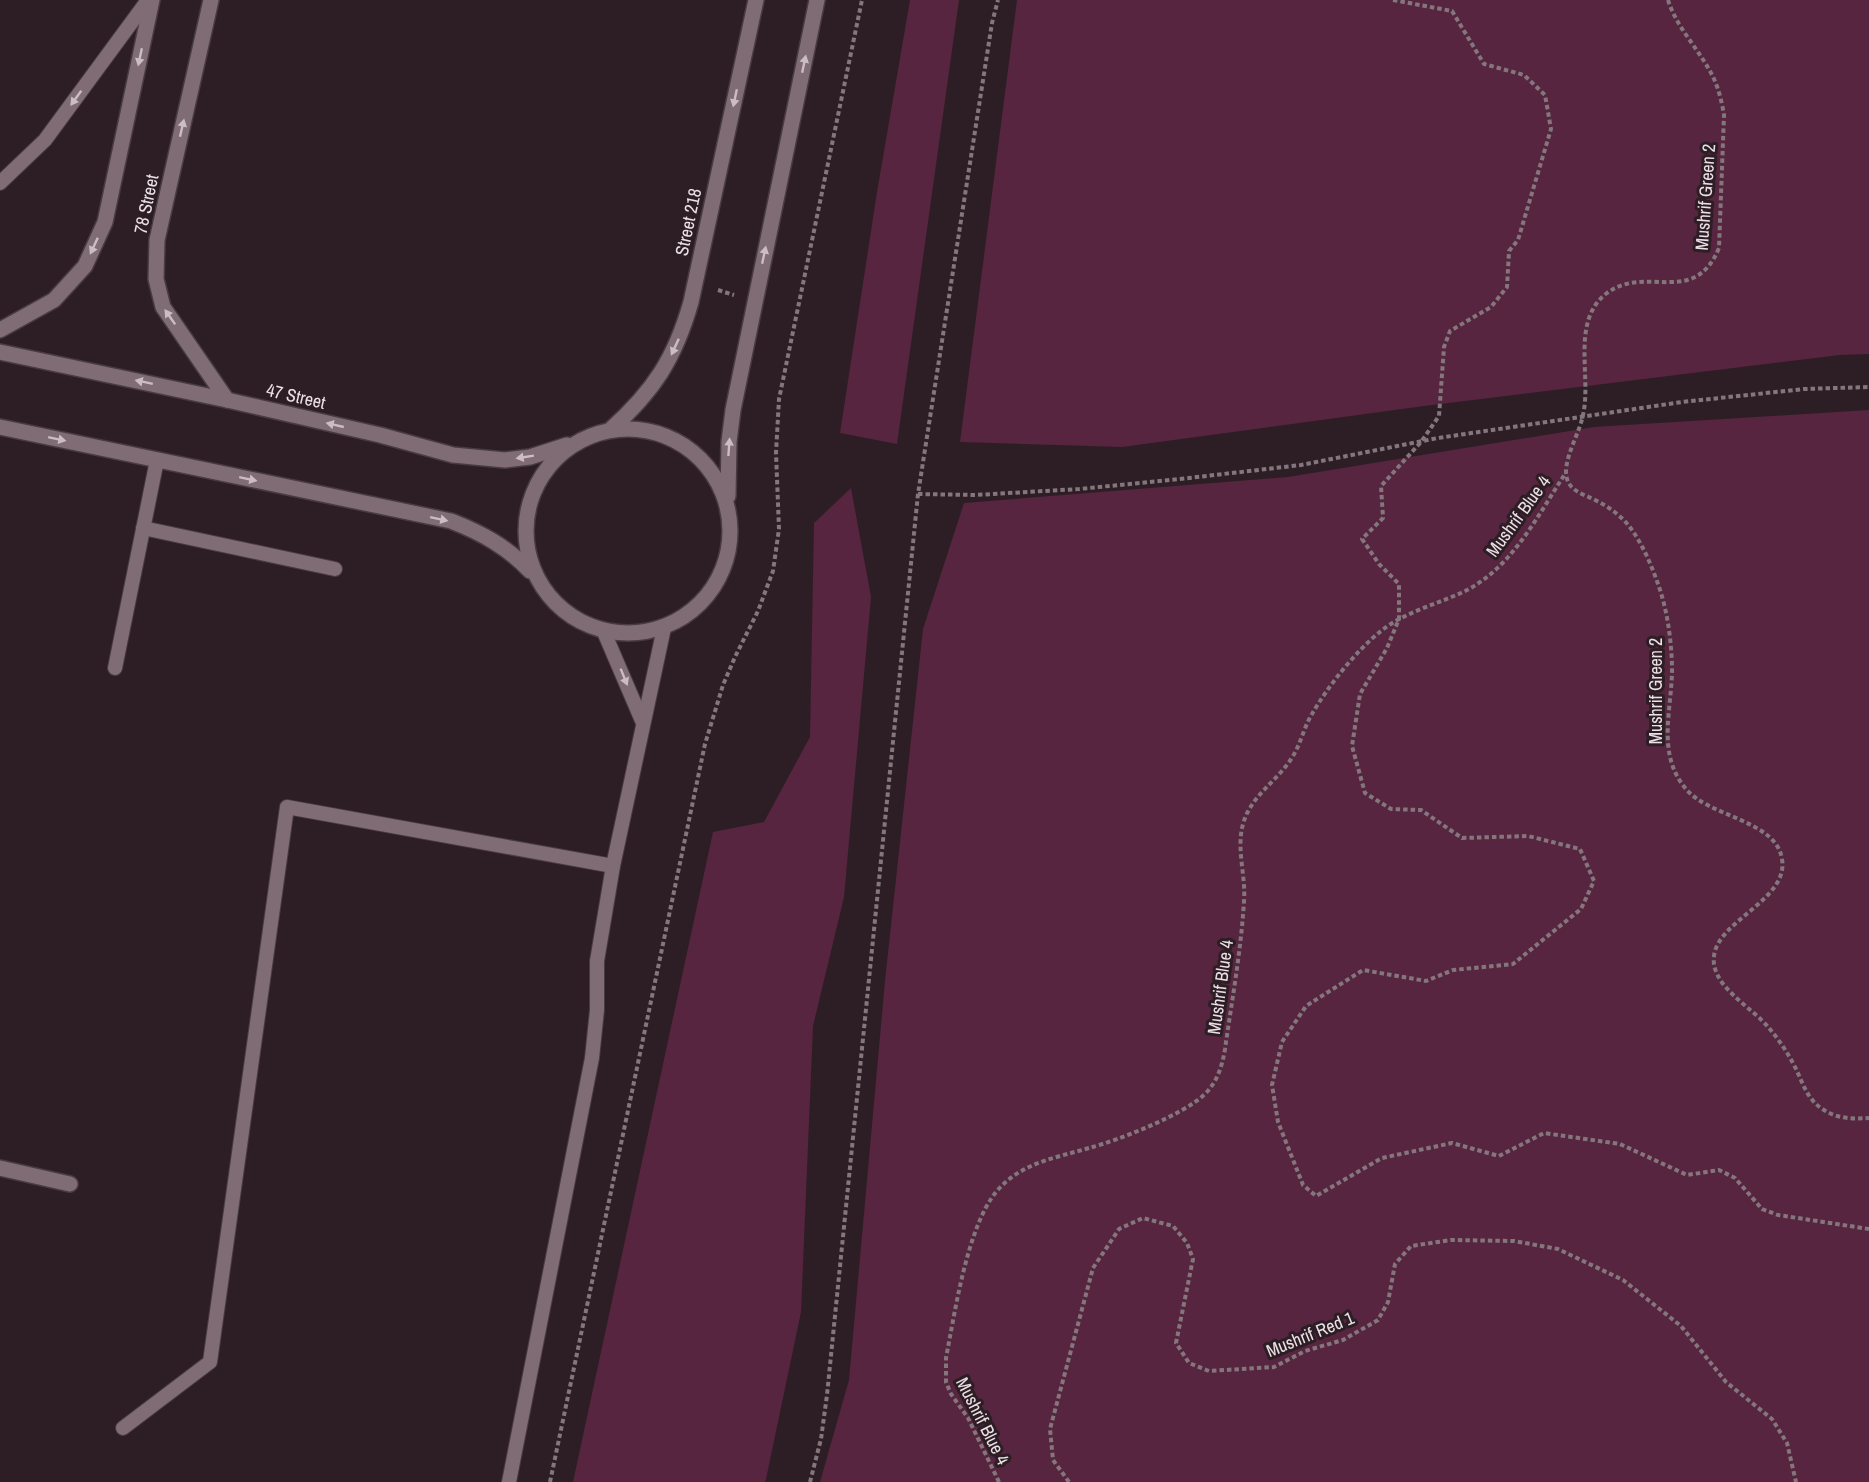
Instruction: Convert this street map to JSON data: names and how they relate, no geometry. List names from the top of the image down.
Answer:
{
  "streets": {
    "street": ["78 Street", "Street 218", "47 Street"],
    "path": ["Mushrif Green 2", "Mushrif Blue 4", "Mushrif Red 1"]
  },
  "crossings": [
    ["Mushrif Green 2", "Mushrif Blue 4"],
    ["78 Street", "47 Street"],
    ["Street 218", "47 Street"]
  ]
}
